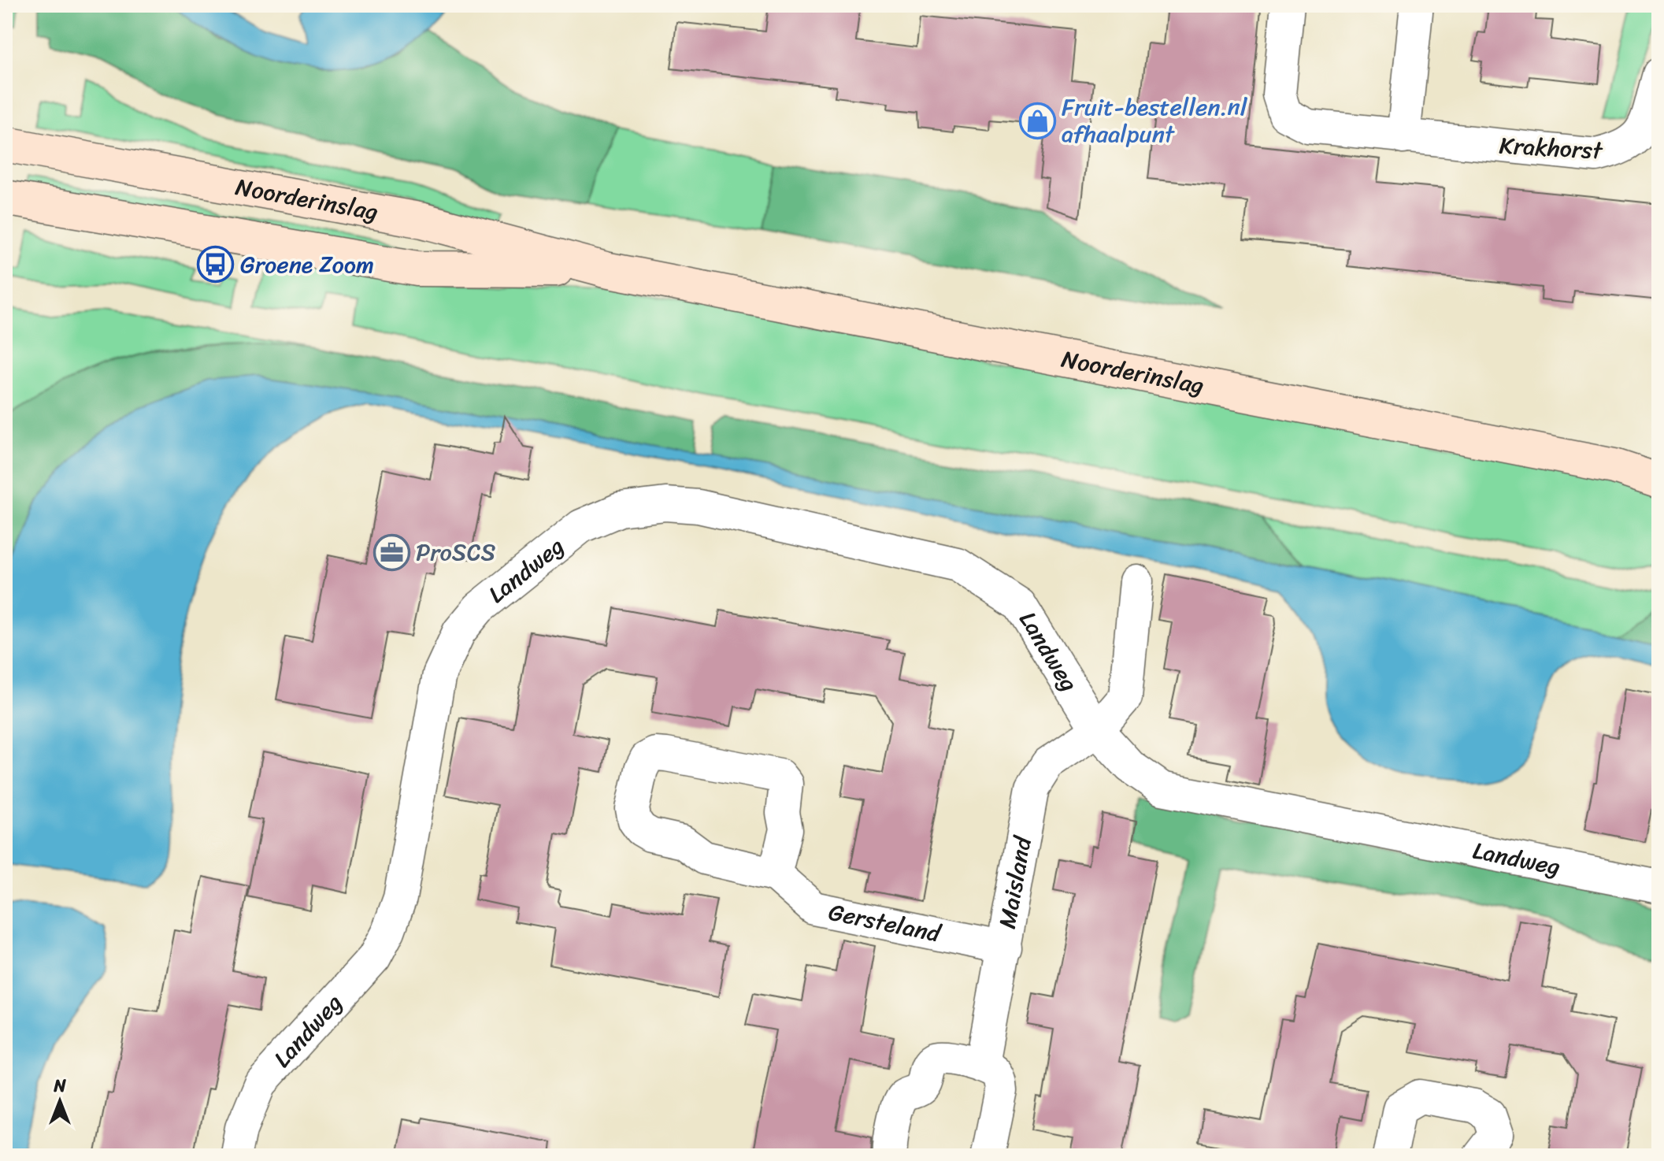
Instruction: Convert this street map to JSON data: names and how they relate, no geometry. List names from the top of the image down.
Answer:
{
  "streets": {
    "main road": ["Noorderinslag"],
    "street": [
      "Krakhorst",
      "Landweg",
      "Maisland",
      "Gersteland"
    ]
  },
  "crossings": [
    ["Landweg", "Maisland"],
    ["Maisland", "Gersteland"]
  ],
  "places": {
    "shop": ["Fruit-bestellen.nl afhaalpunt"],
    "bus stop": ["Groene Zoom"],
    "office": ["ProSCS"]
  },
  "north": "top"
}
